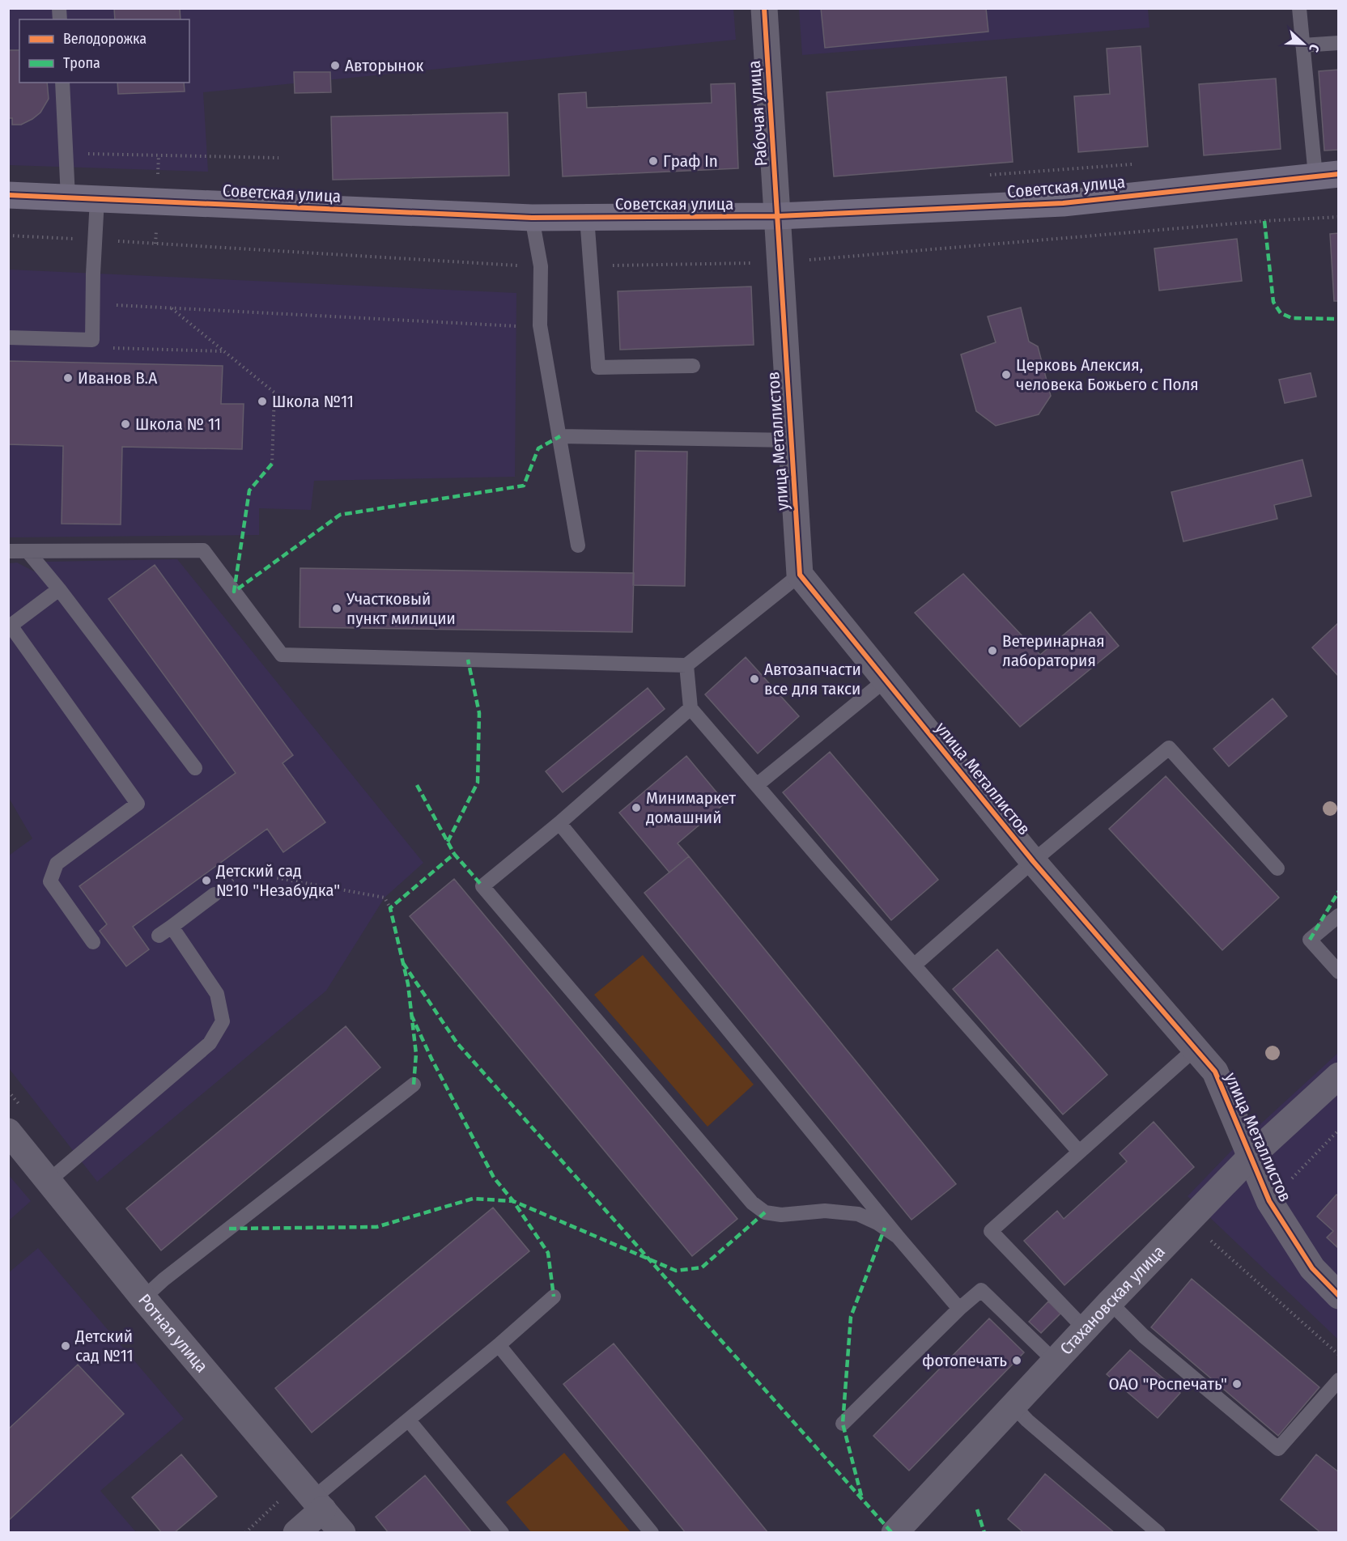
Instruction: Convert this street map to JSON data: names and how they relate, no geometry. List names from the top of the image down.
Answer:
{
  "streets": {
    "street": [
      "Рабочая улица",
      "Советская улица",
      "улица Металлистов",
      "Стахановская улица",
      "Ротная улица"
    ]
  },
  "crossings": [
    ["Рабочая улица", "Советская улица"],
    ["Рабочая улица", "улица Металлистов"],
    ["Советская улица", "улица Металлистов"],
    ["улица Металлистов", "Стахановская улица"]
  ],
  "places": [
    "Авторынок",
    "Граф In",
    "Церковь Алексия, человека Божьего с Поля",
    "Иванов В.А",
    "Школа №11",
    "Школа № 11",
    "Участковый пункт милиции",
    "Ветеринарная лаборатория",
    "Автозапчасти все для такси",
    "Минимаркет домашний",
    "Детский сад №10 \"Незабудка\"",
    "Детский сад №11",
    "фотопечать",
    "ОАО \"Роспечать\""
  ],
  "legend": ["Велодорожка", "Тропа"],
  "north": "right"
}
